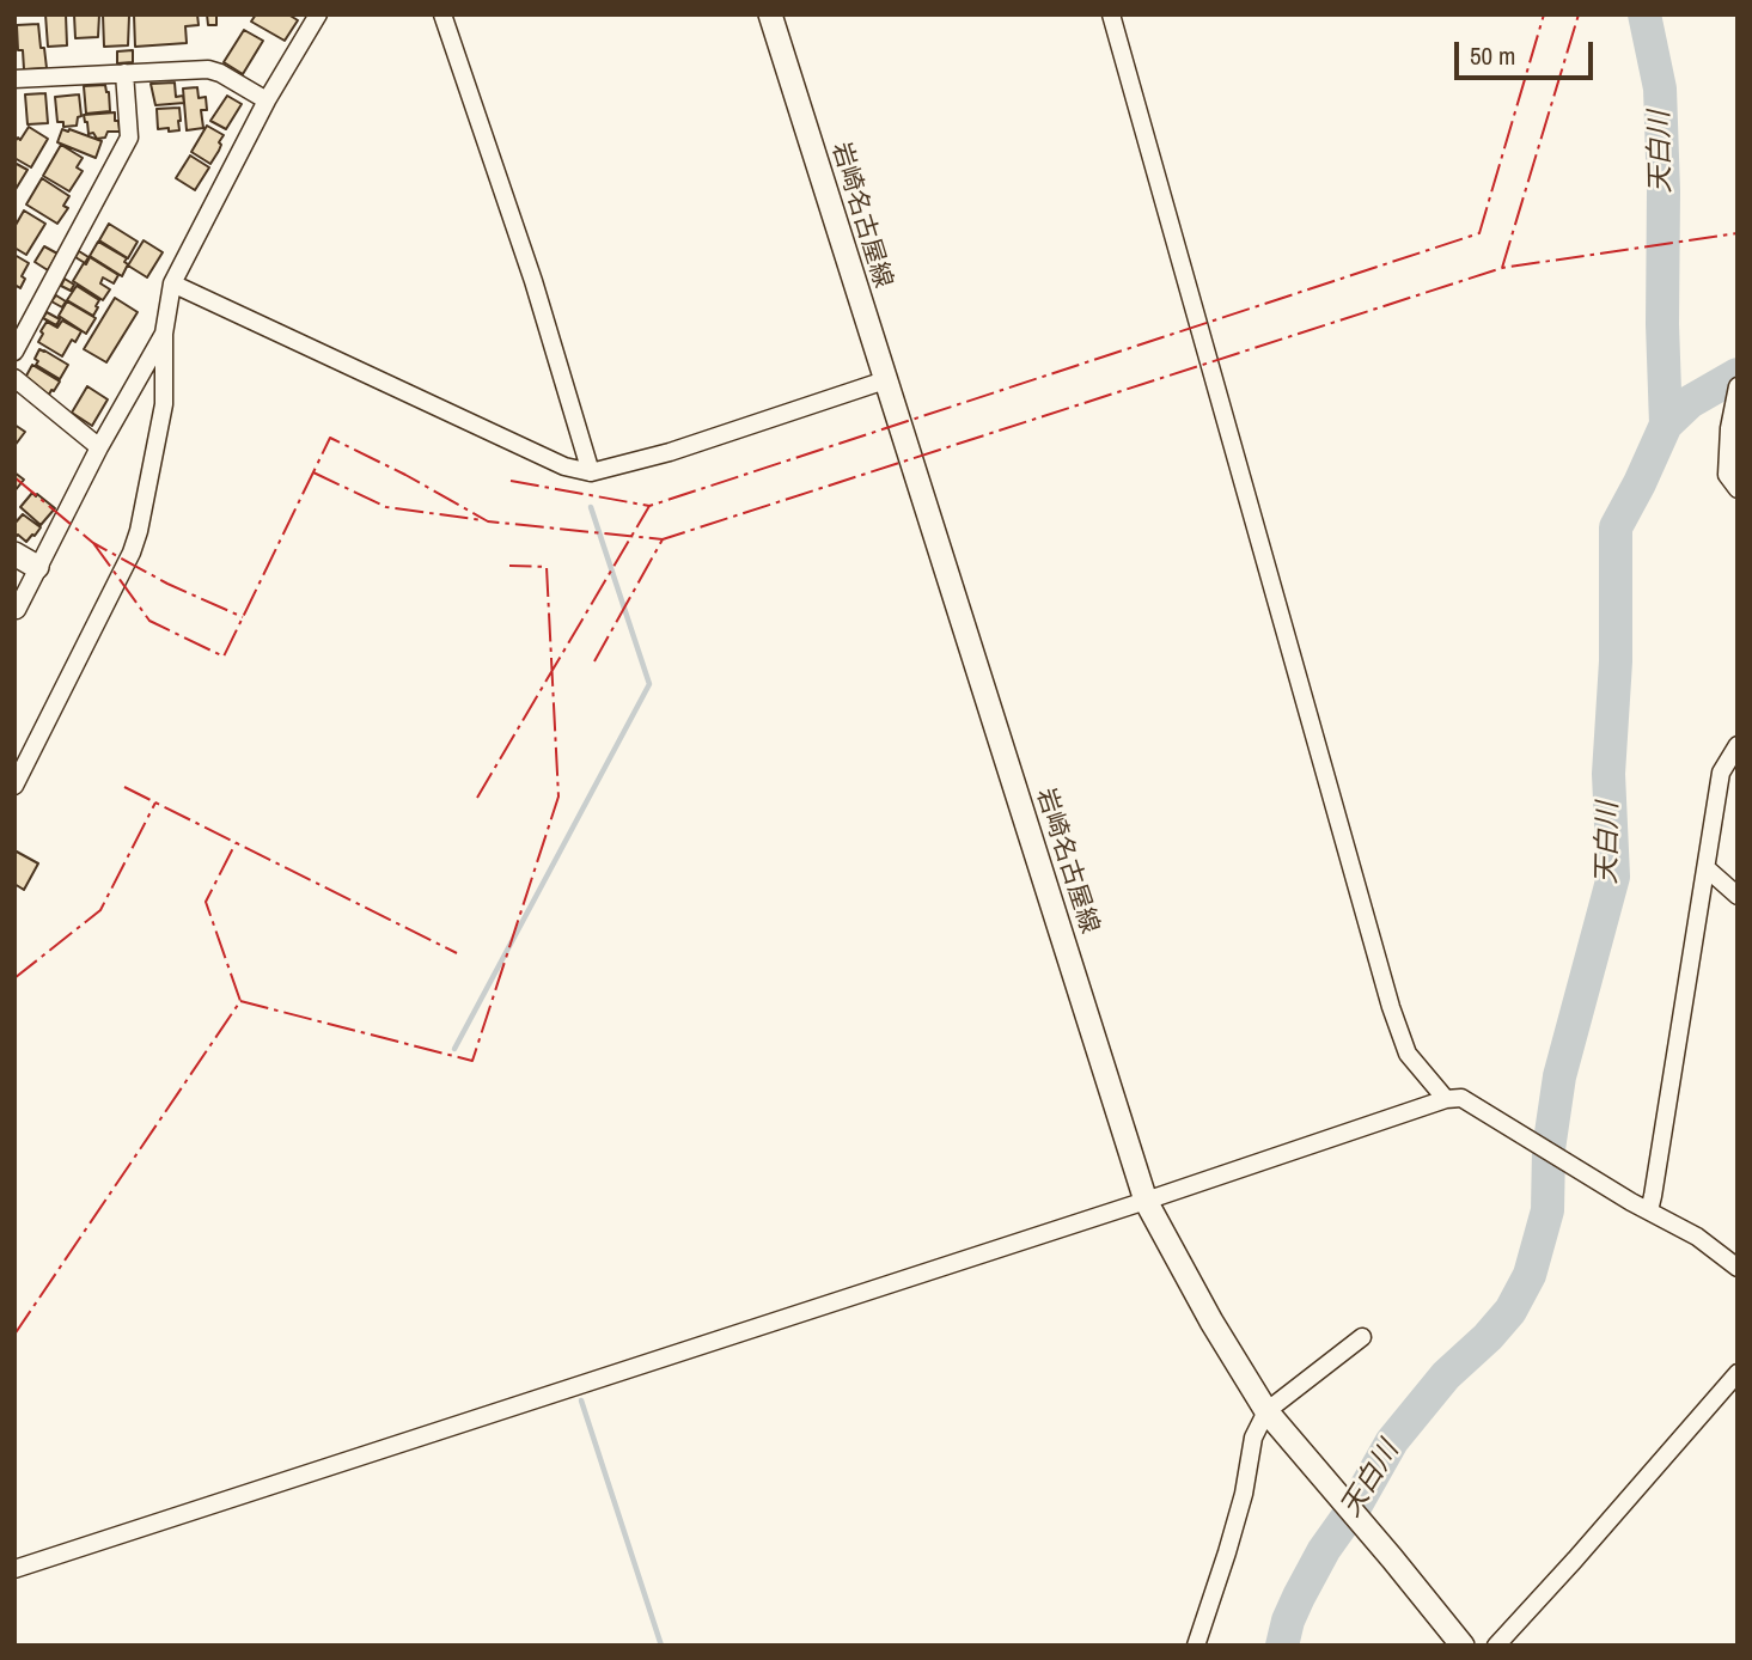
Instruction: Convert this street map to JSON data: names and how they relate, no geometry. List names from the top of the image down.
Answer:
{
  "streets": {
    "main road": ["岩崎名古屋線"]
  },
  "water": ["天白川"],
  "scale_bar": "50 m"
}
